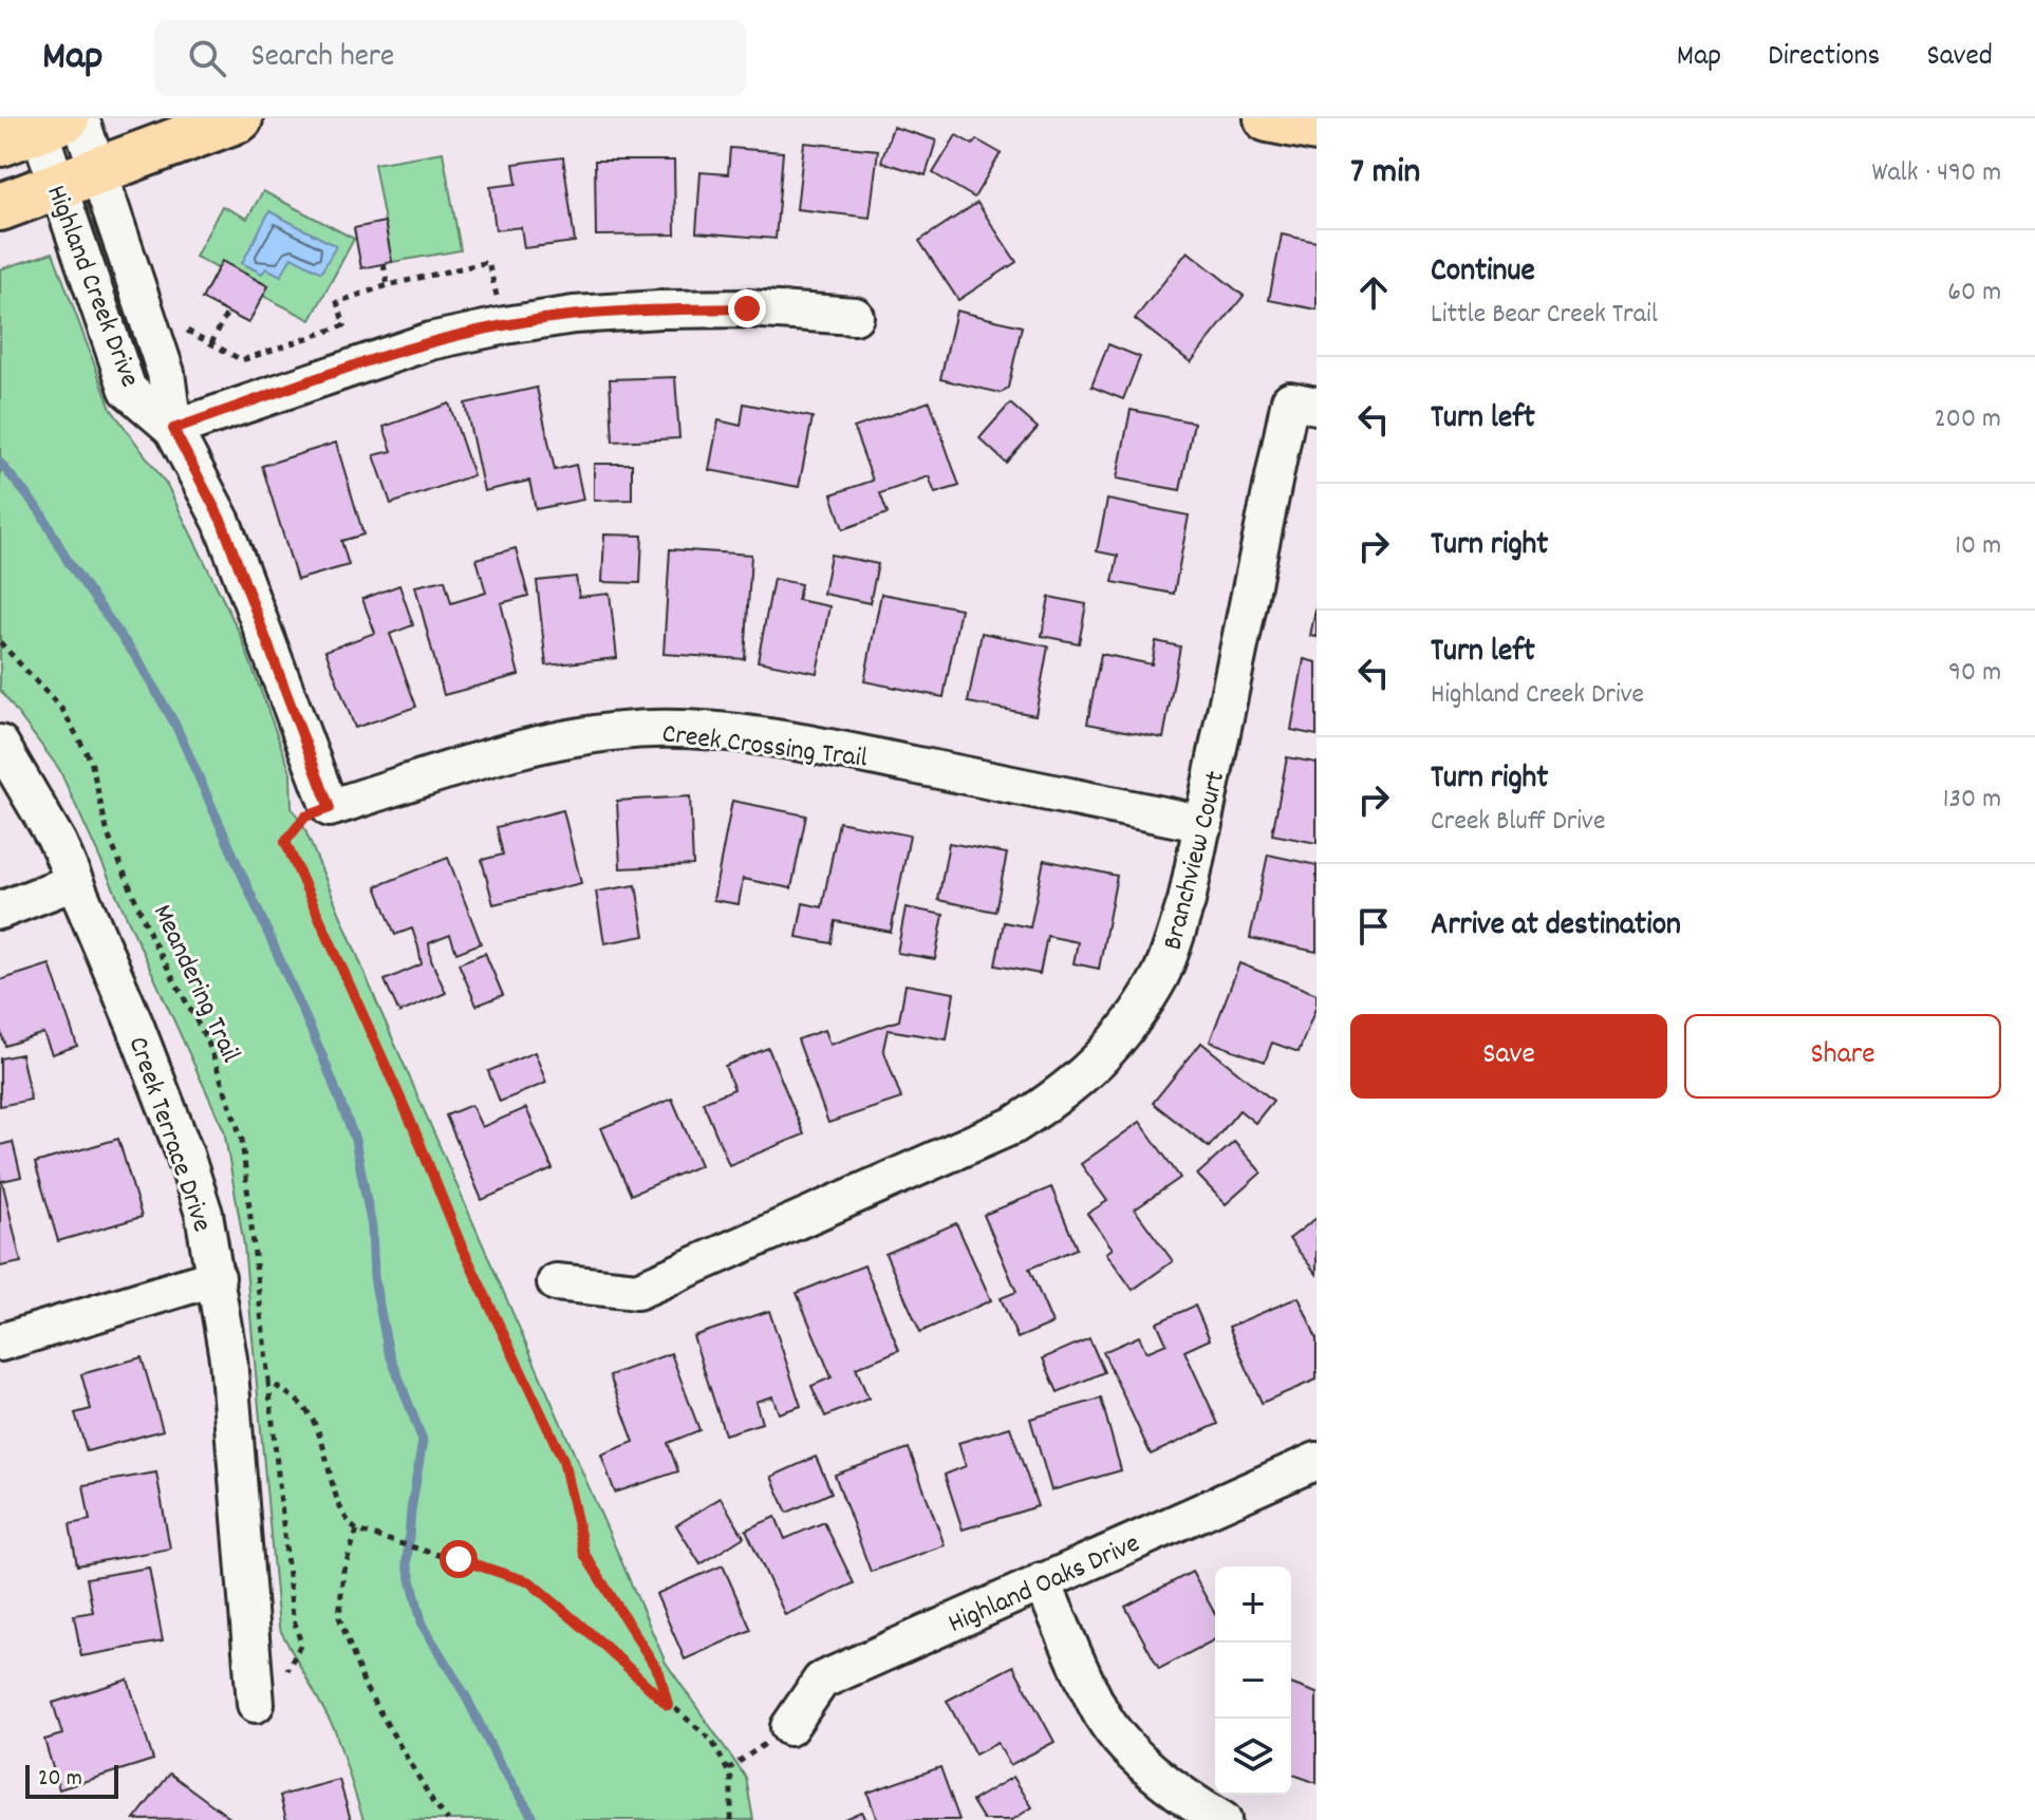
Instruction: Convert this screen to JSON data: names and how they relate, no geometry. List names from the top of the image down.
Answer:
{
  "streets": {
    "street": [
      "Highland Creek Drive",
      "Creek Crossing Trail",
      "Branchview Court",
      "Creek Terrace Drive",
      "Highland Oaks Drive"
    ],
    "path": ["Meandering Trail"]
  },
  "crossings": [
    ["Highland Creek Drive", "Creek Crossing Trail"],
    ["Creek Crossing Trail", "Branchview Court"],
    ["Meandering Trail", "Creek Terrace Drive"]
  ],
  "scale_bar": "20 m",
  "page": {
    "header": "Map",
    "search": "Search here",
    "nav": ["Map", "Directions", "Saved"],
    "heading": ["7 min", "Walk · 490 m"],
    "list": [
      ["Continue", "Little Bear Creek Trail", "60 m"],
      ["Turn left", "200 m"],
      ["Turn right", "10 m"],
      ["Turn left", "Highland Creek Drive", "90 m"],
      ["Turn right", "Creek Bluff Drive", "130 m"],
      "Arrive at destination"
    ],
    "buttons": ["Save", "Share"],
    "map_buttons": ["+", "−"],
    "scale": "20 m"
  }
}
